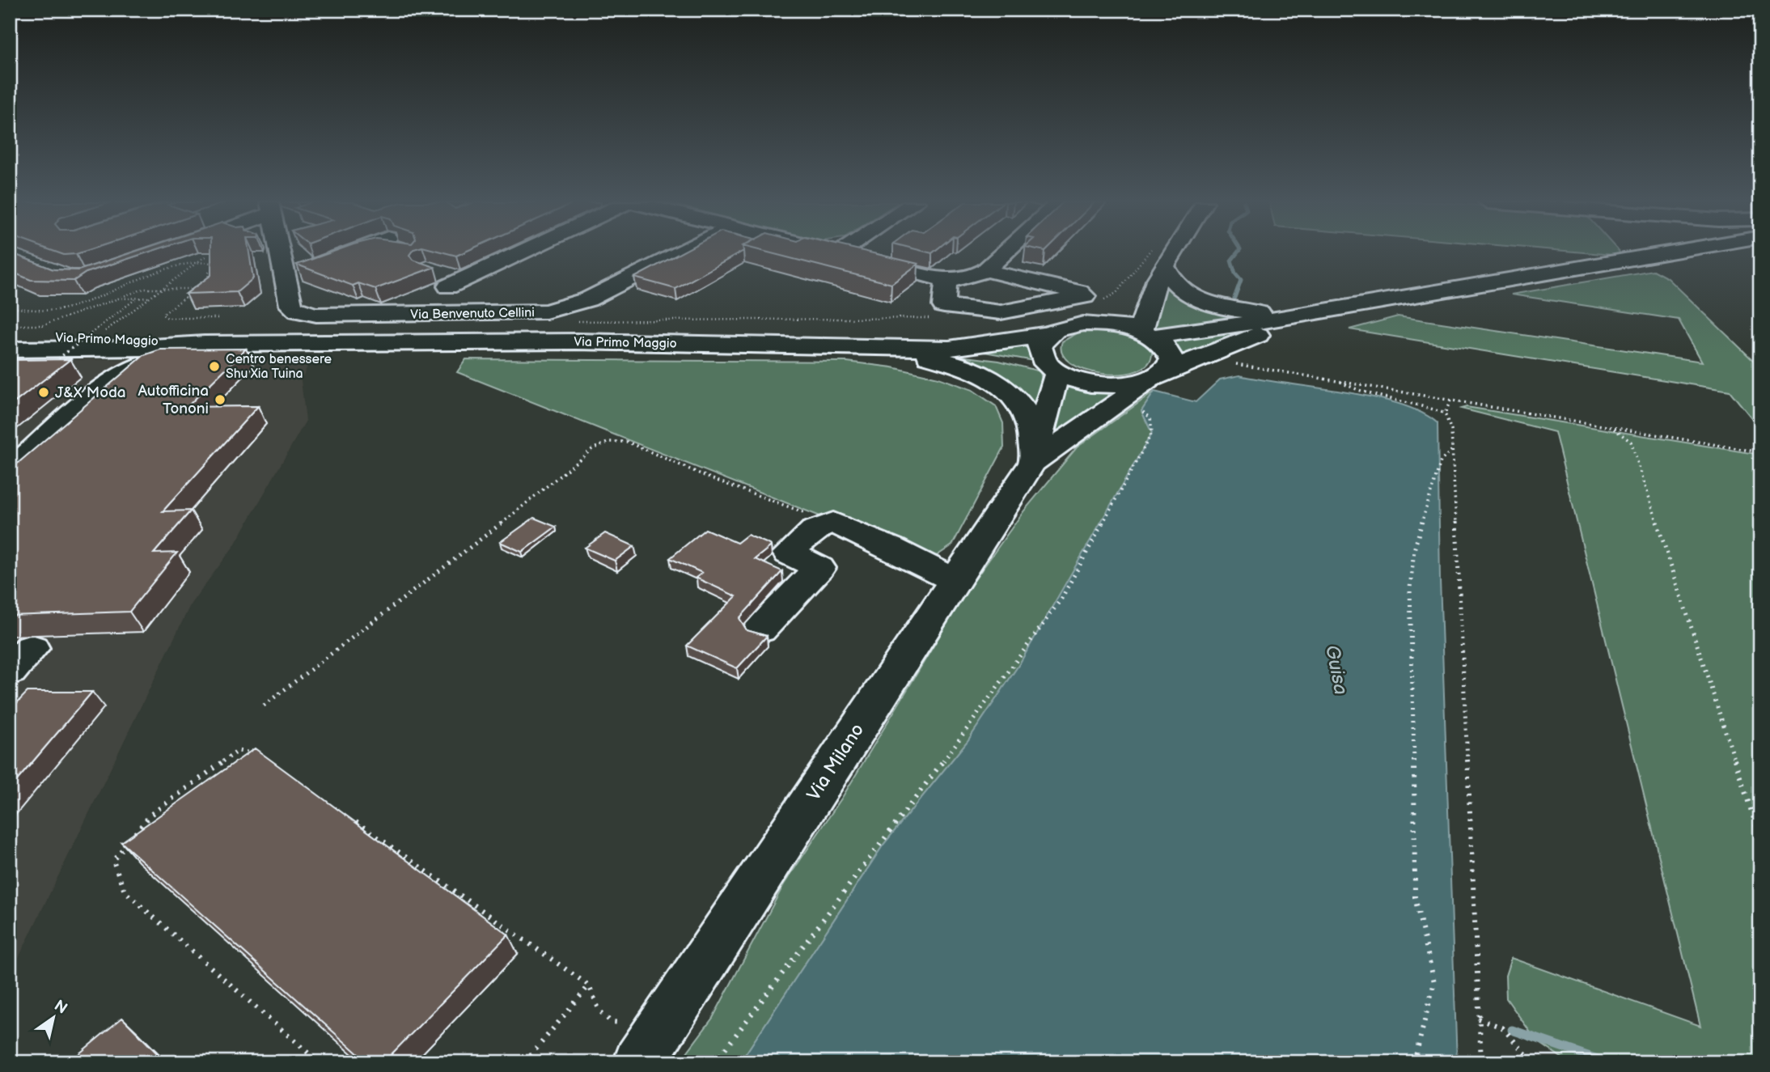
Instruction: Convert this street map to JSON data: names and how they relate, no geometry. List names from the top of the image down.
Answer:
{
  "streets": {
    "street": ["Via Benvenuto Cellini", "Via Primo Maggio", "Via Milano"]
  },
  "crossings": [
    ["Via Primo Maggio", "Via Milano"]
  ],
  "water": ["Guisa"],
  "places": ["Centro benessere Shu Xia Tuina", "J&X Moda", "Autofficina Tononi"],
  "north": "top right"
}
